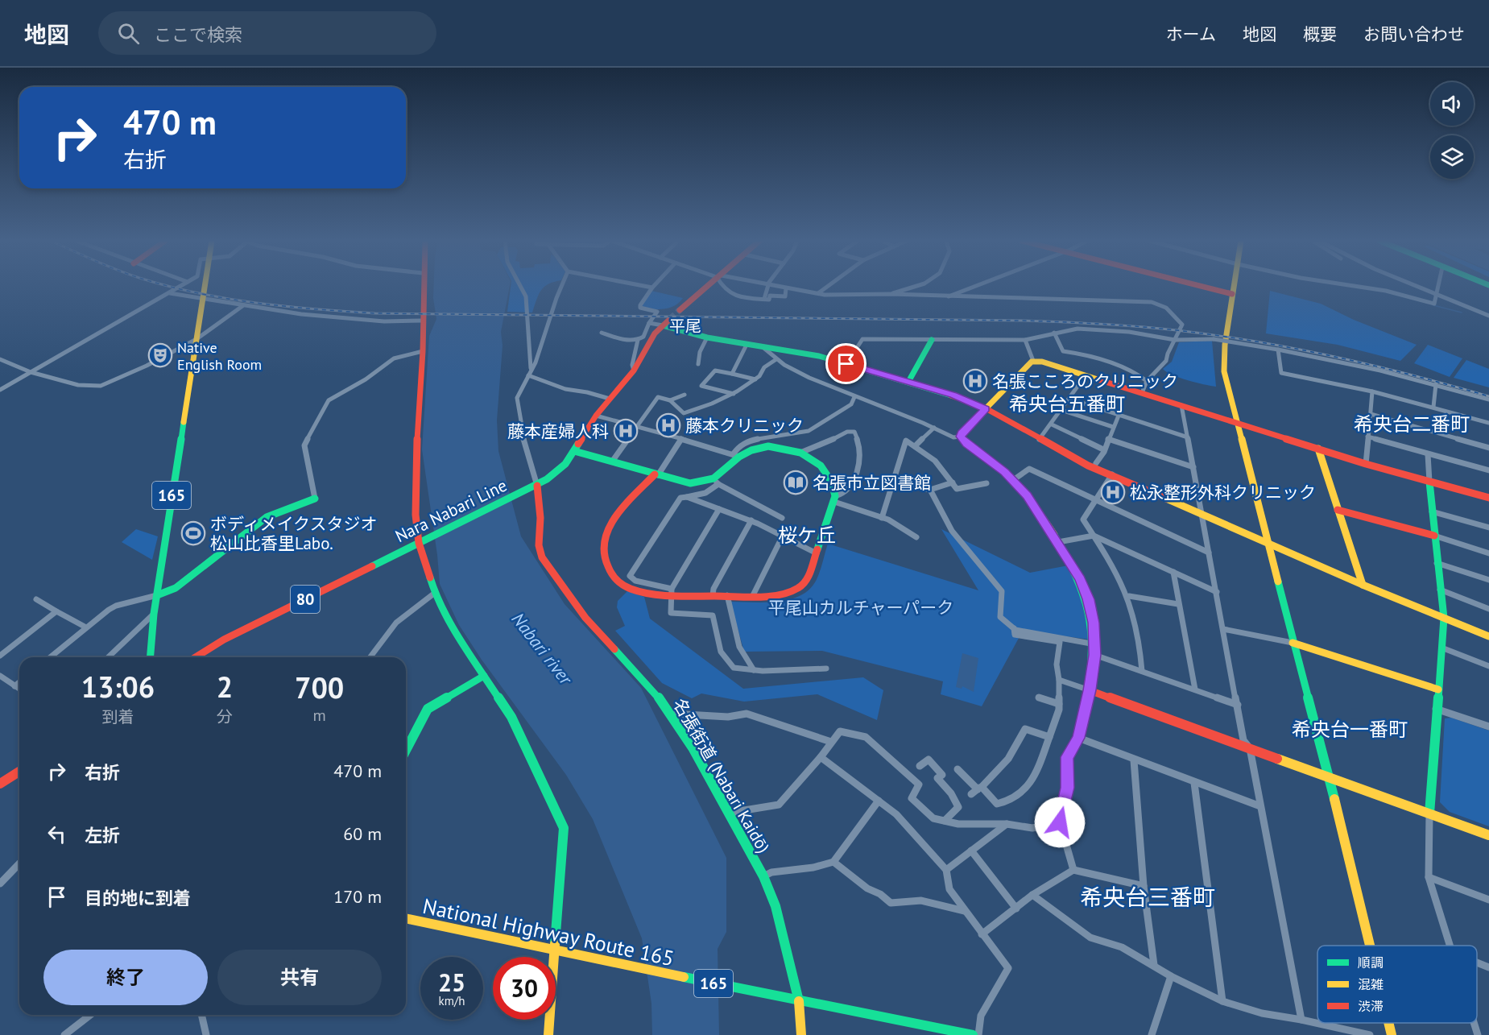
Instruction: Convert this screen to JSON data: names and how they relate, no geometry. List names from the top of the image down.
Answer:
{
  "streets": {
    "main road": [
      "165",
      "Nara Nabari Line",
      "80",
      "名張街道 (Nabari Kaidō)",
      "National Highway Route 165"
    ]
  },
  "crossings": [
    ["Nara Nabari Line", "名張街道 (Nabari Kaidō)"],
    ["名張街道 (Nabari Kaidō)", "National Highway Route 165"]
  ],
  "districts": [
    "平尾",
    "希央台五番町",
    "希央台二番町",
    "桜ケ丘",
    "希央台一番町",
    "希央台三番町"
  ],
  "water": ["Nabari river"],
  "parks": ["平尾山カルチャーパーク"],
  "places": {
    "theatre": ["Native English Room"],
    "hospital": [
      "名張こころのクリニック",
      "藤本クリニック",
      "藤本産婦人科",
      "松永整形外科クリニック"
    ],
    "library": ["名張市立図書館"],
    "sports": ["ボディメイクスタジオ 松山比香里Labo."]
  },
  "legend": ["順調", "混雑", "渋滞"],
  "page": {
    "header": "地図",
    "search": "ここで検索",
    "nav": [
      "ホーム",
      "地図",
      "概要",
      "お問い合わせ"
    ],
    "turn": ["470 m", "右折"],
    "eta": [
      "13:06",
      "到着",
      "2",
      "分",
      "700",
      "m"
    ],
    "list": [
      {
        "name": "右折",
        "value": "470 m"
      },
      {
        "name": "左折",
        "value": "60 m"
      },
      {
        "name": "目的地に到着",
        "value": "170 m"
      }
    ],
    "buttons": ["終了", "共有"],
    "speed": "25 km/h",
    "limit": "30"
  }
}
